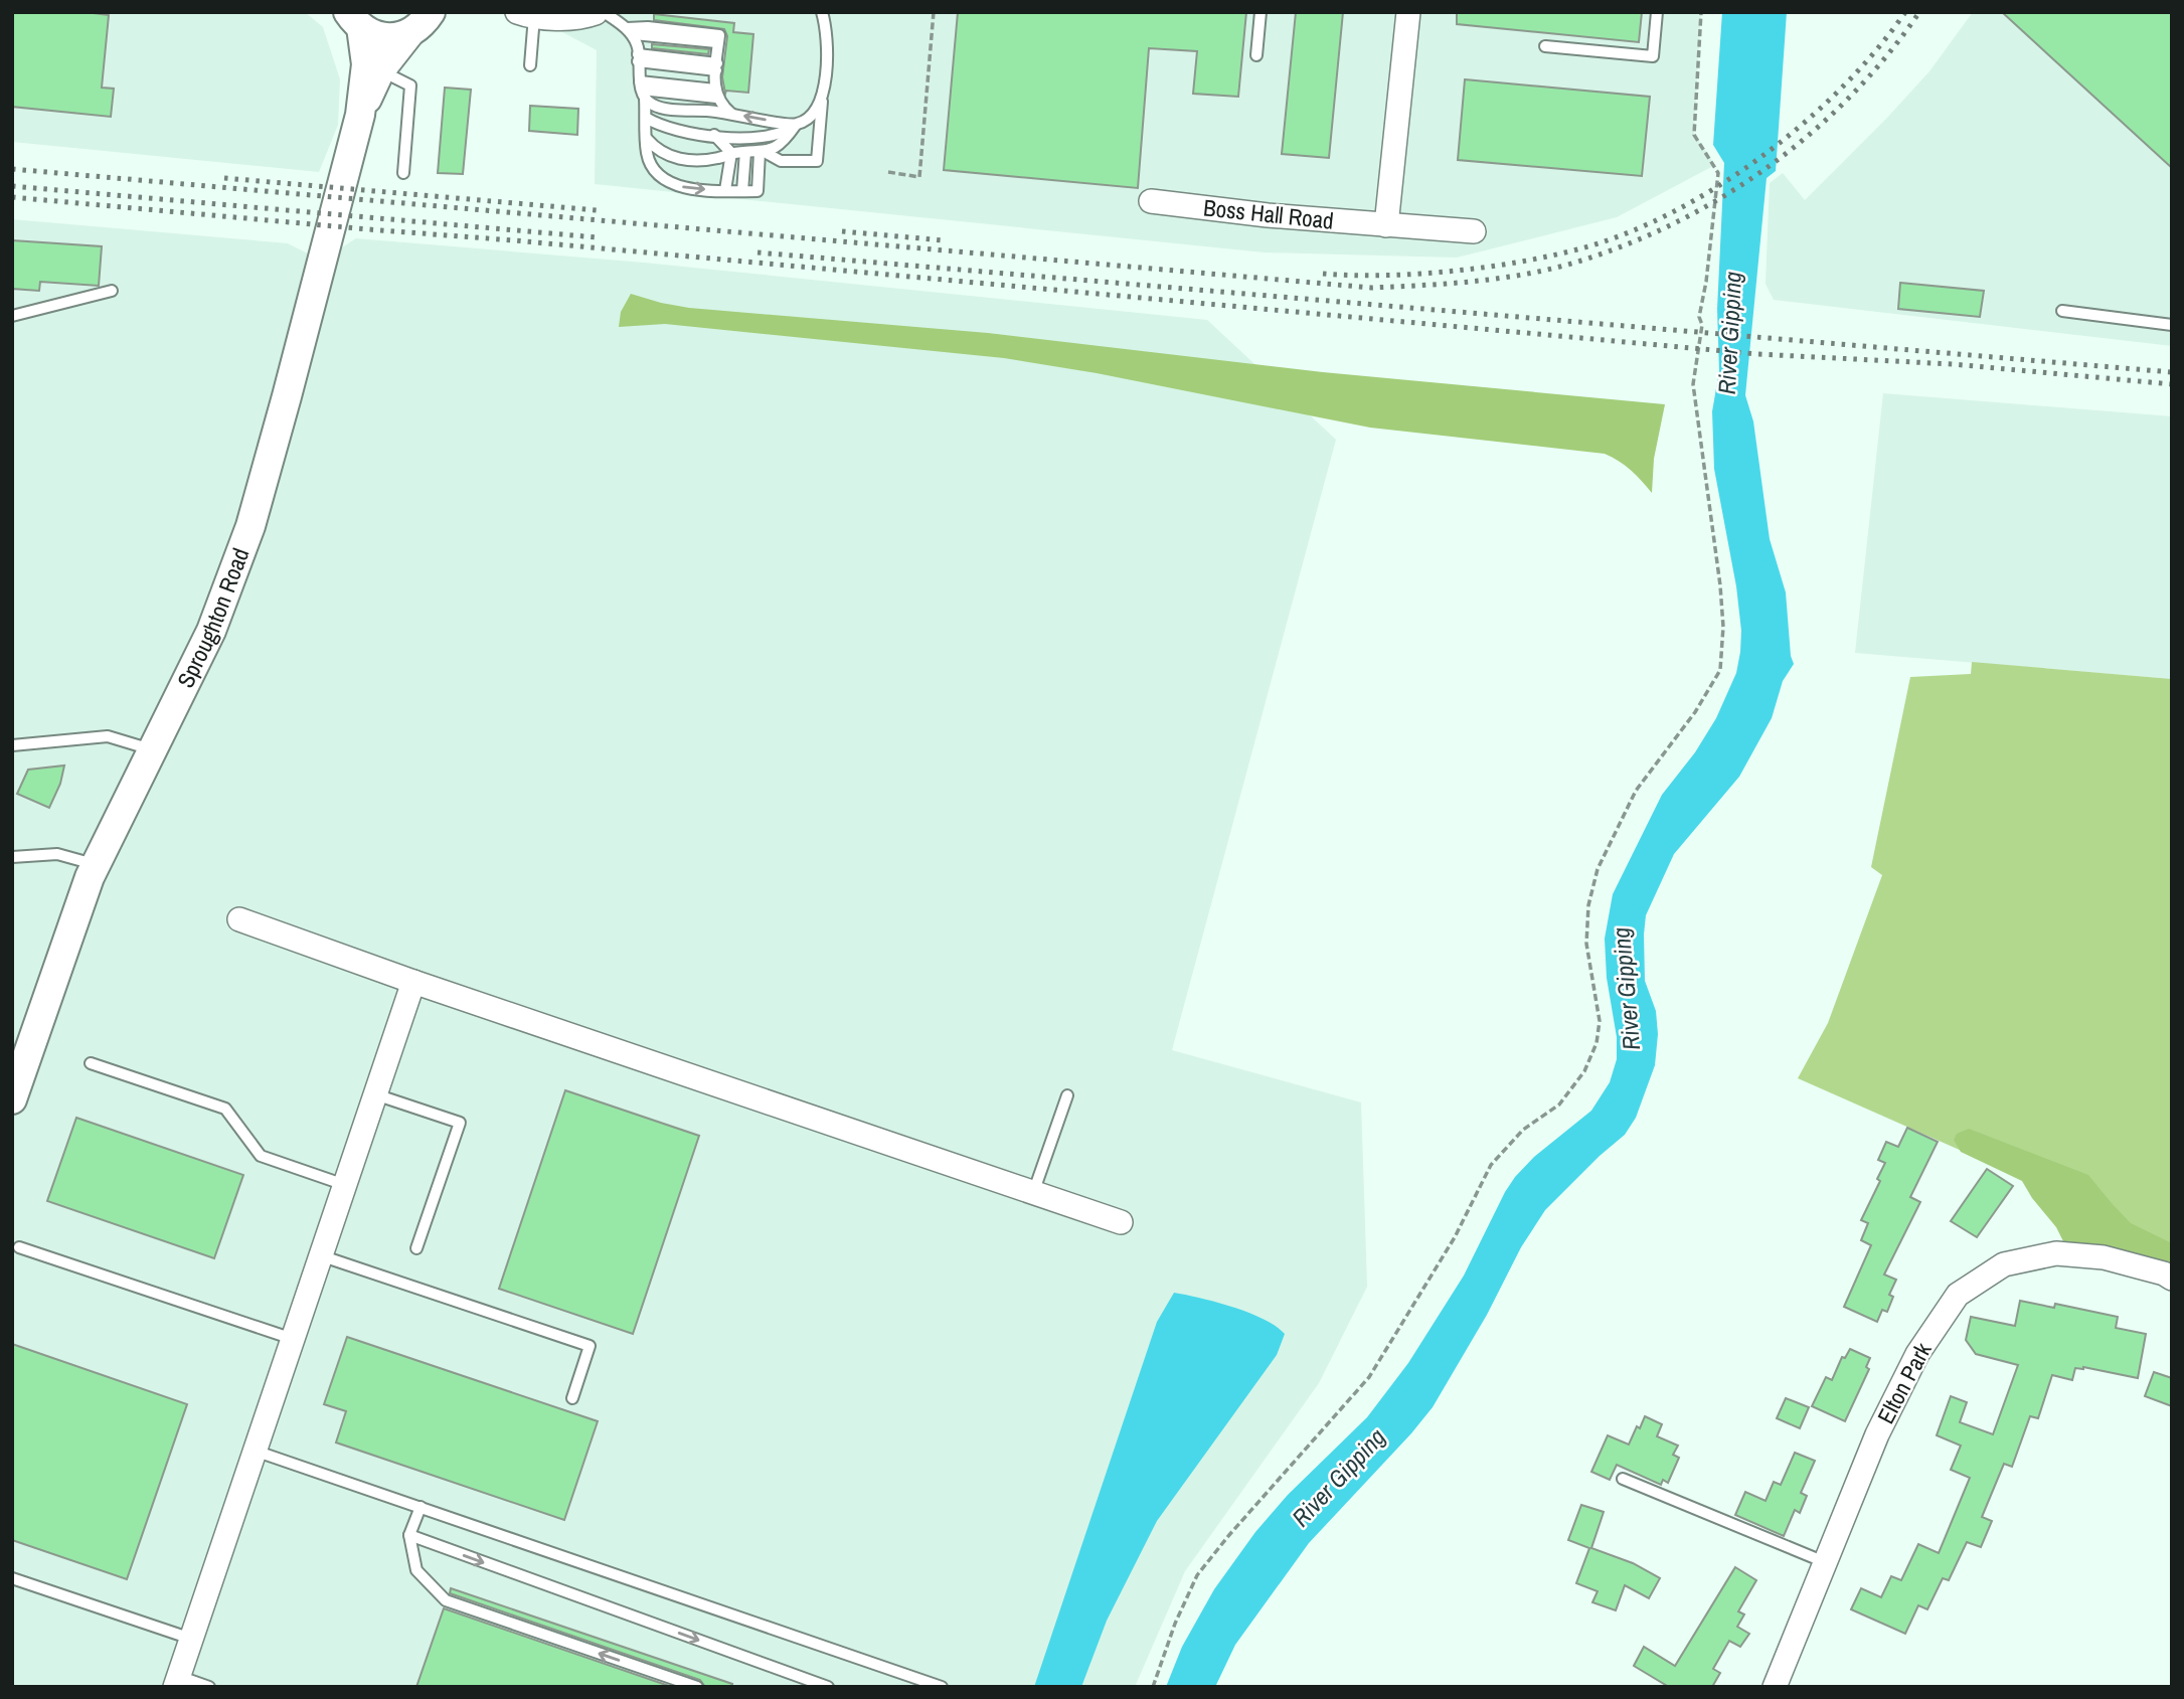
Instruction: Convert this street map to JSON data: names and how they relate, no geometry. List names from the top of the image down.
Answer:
{
  "streets": {
    "street": ["Boss Hall Road", "Sproughton Road", "Elton Park"]
  },
  "water": ["River Gipping"]
}
